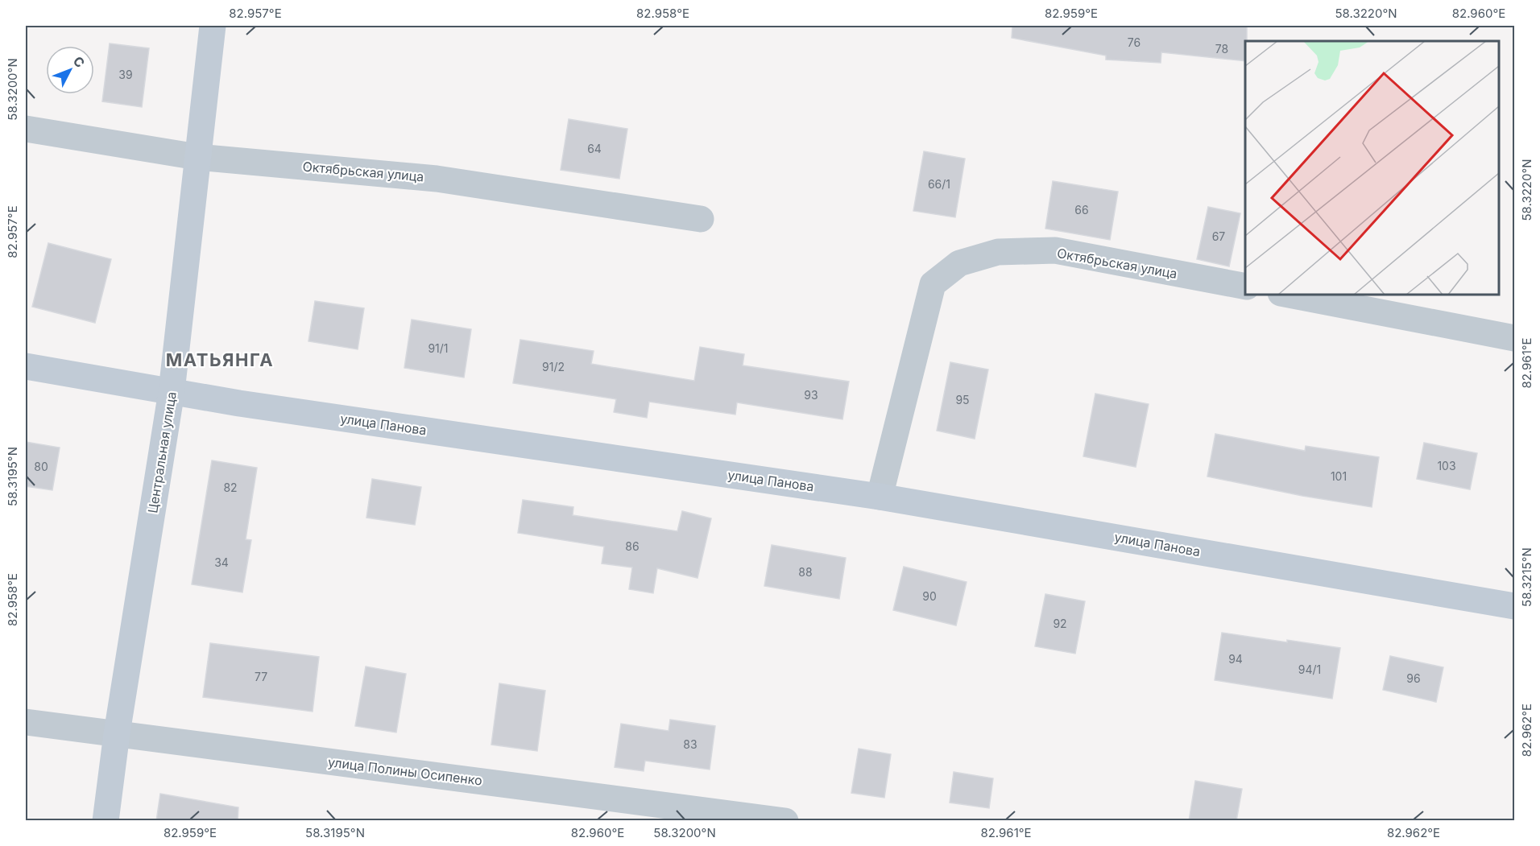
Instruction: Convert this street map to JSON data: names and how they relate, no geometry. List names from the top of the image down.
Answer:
{
  "streets": {
    "main road": ["улица Панова", "Центральная улица"],
    "street": ["Октябрьская улица", "улица Полины Осипенко"]
  },
  "crossings": [
    ["Октябрьская улица", "улица Панова"],
    ["Октябрьская улица", "Центральная улица"],
    ["улица Панова", "Центральная улица"],
    ["Центральная улица", "улица Полины Осипенко"]
  ],
  "districts": ["МАТЬЯНГА"],
  "house_numbers": [
    "76",
    "78",
    "39",
    "64",
    "66/1",
    "66",
    "67",
    "91/1",
    "91/2",
    "93",
    "95",
    "103",
    "80",
    "101",
    "82",
    "86",
    "34",
    "88",
    "90",
    "92",
    "94",
    "94/1",
    "77",
    "96",
    "83"
  ],
  "north": "top right",
  "coordinates": [
    "82.957°E",
    "82.958°E",
    "82.959°E",
    "58.3220°N",
    "82.960°E",
    "58.3200°N",
    "82.961°E",
    "58.3195°N",
    "58.3215°N",
    "82.962°E"
  ]
}
